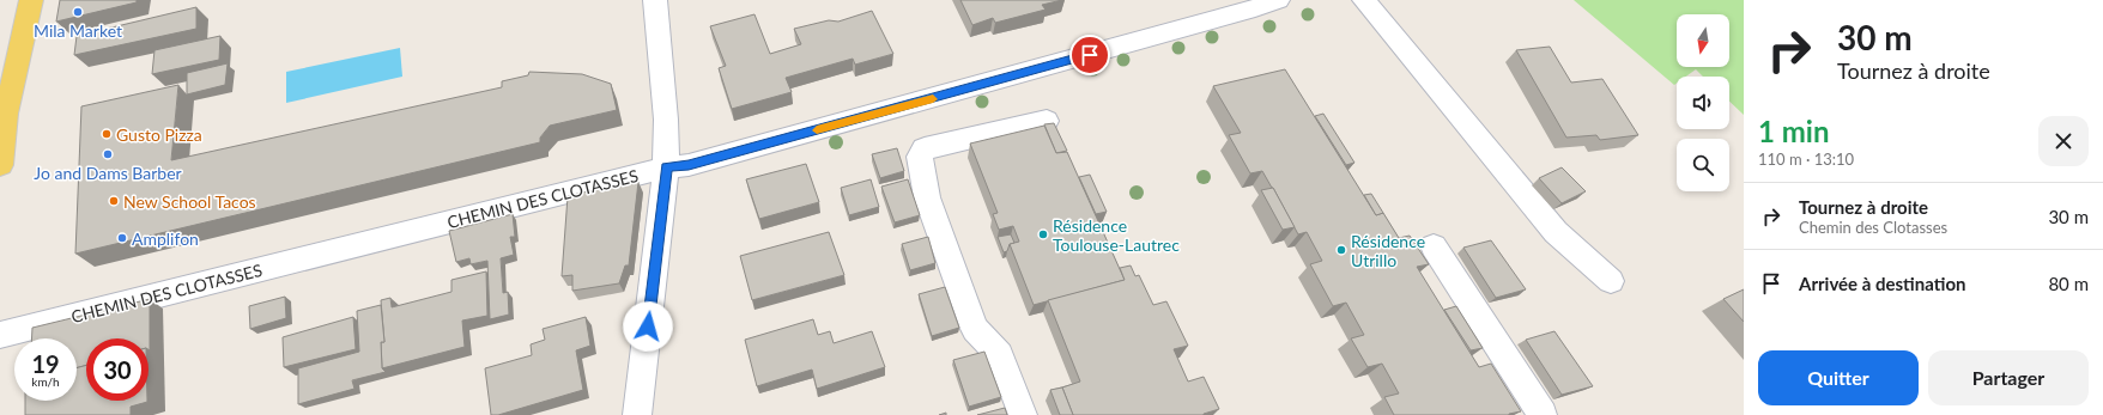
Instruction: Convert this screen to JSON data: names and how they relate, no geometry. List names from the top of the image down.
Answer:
{
  "streets": {
    "street": ["CHEMIN DES CLOTASSES"]
  },
  "places": [
    "Mila Market",
    "Gusto Pizza",
    "Jo and Dams Barber",
    "New School Tacos",
    "Résidence Toulouse-Lautrec",
    "Amplifon",
    "Résidence Utrillo"
  ],
  "north": "bottom",
  "page": {
    "turn": ["30 m", "Tournez à droite"],
    "heading": ["1 min", "110 m · 13:10"],
    "list": [
      {
        "name": "Tournez à droite",
        "note": "Chemin des Clotasses",
        "value": "30 m"
      },
      {
        "name": "Arrivée à destination",
        "value": "80 m"
      }
    ],
    "speed": "19 km/h",
    "limit": "30",
    "buttons": ["Quitter", "Partager"]
  }
}
